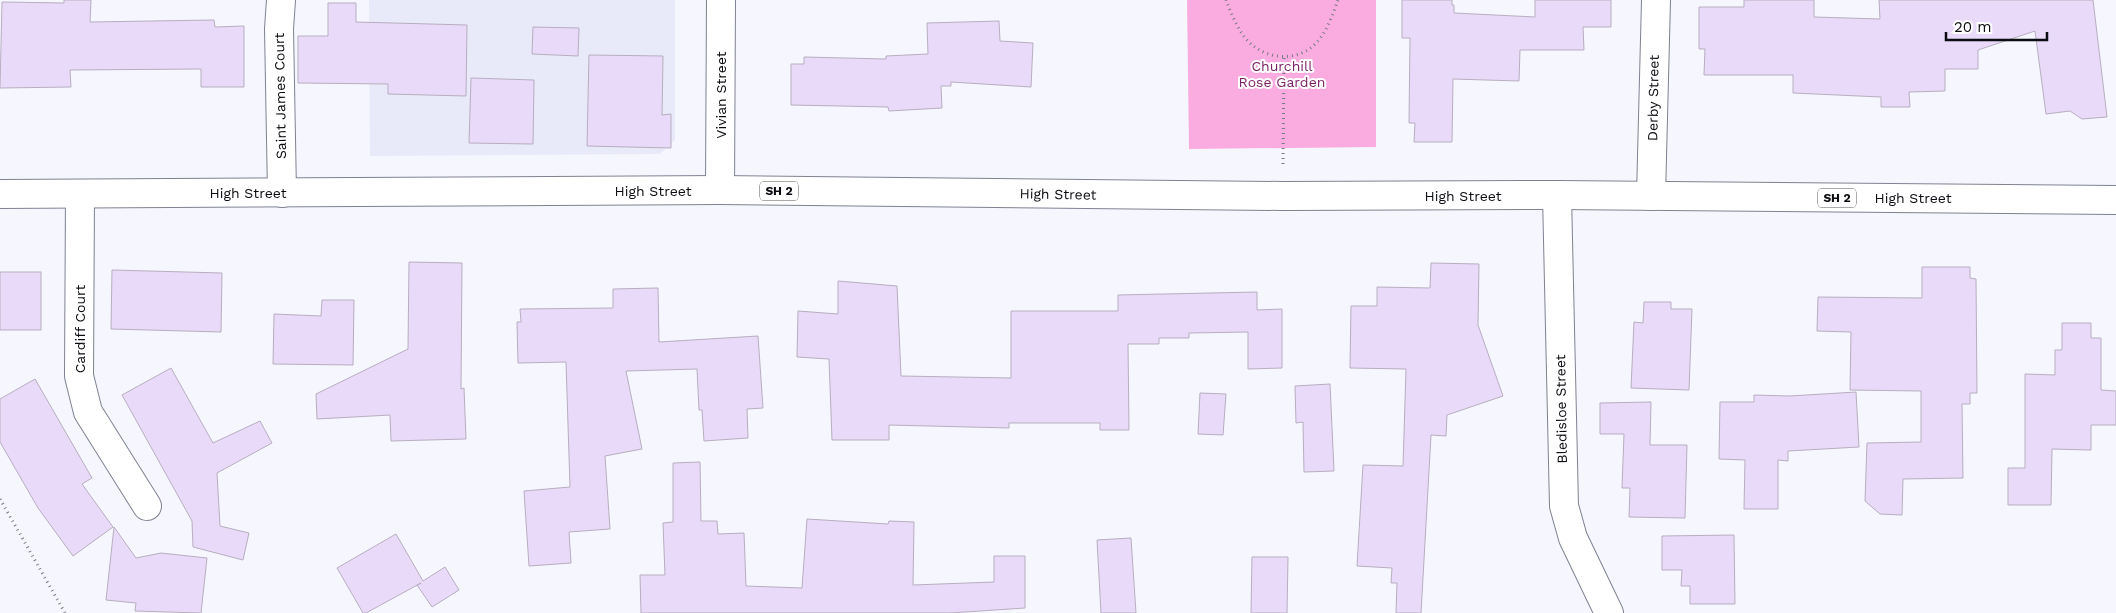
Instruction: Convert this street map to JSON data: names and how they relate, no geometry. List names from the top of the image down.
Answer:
{
  "streets": {
    "main road": [
      "Vivian Street",
      "Saint James Court",
      "Derby Street",
      "High Street",
      "SH 2",
      "Cardiff Court",
      "Bledisloe Street"
    ]
  },
  "crossings": [
    ["Vivian Street", "High Street"],
    ["Saint James Court", "High Street"],
    ["Derby Street", "High Street"],
    ["High Street", "Cardiff Court"],
    ["High Street", "Bledisloe Street"]
  ],
  "parks": ["Churchill Rose Garden"],
  "scale_bar": "20 m"
}
